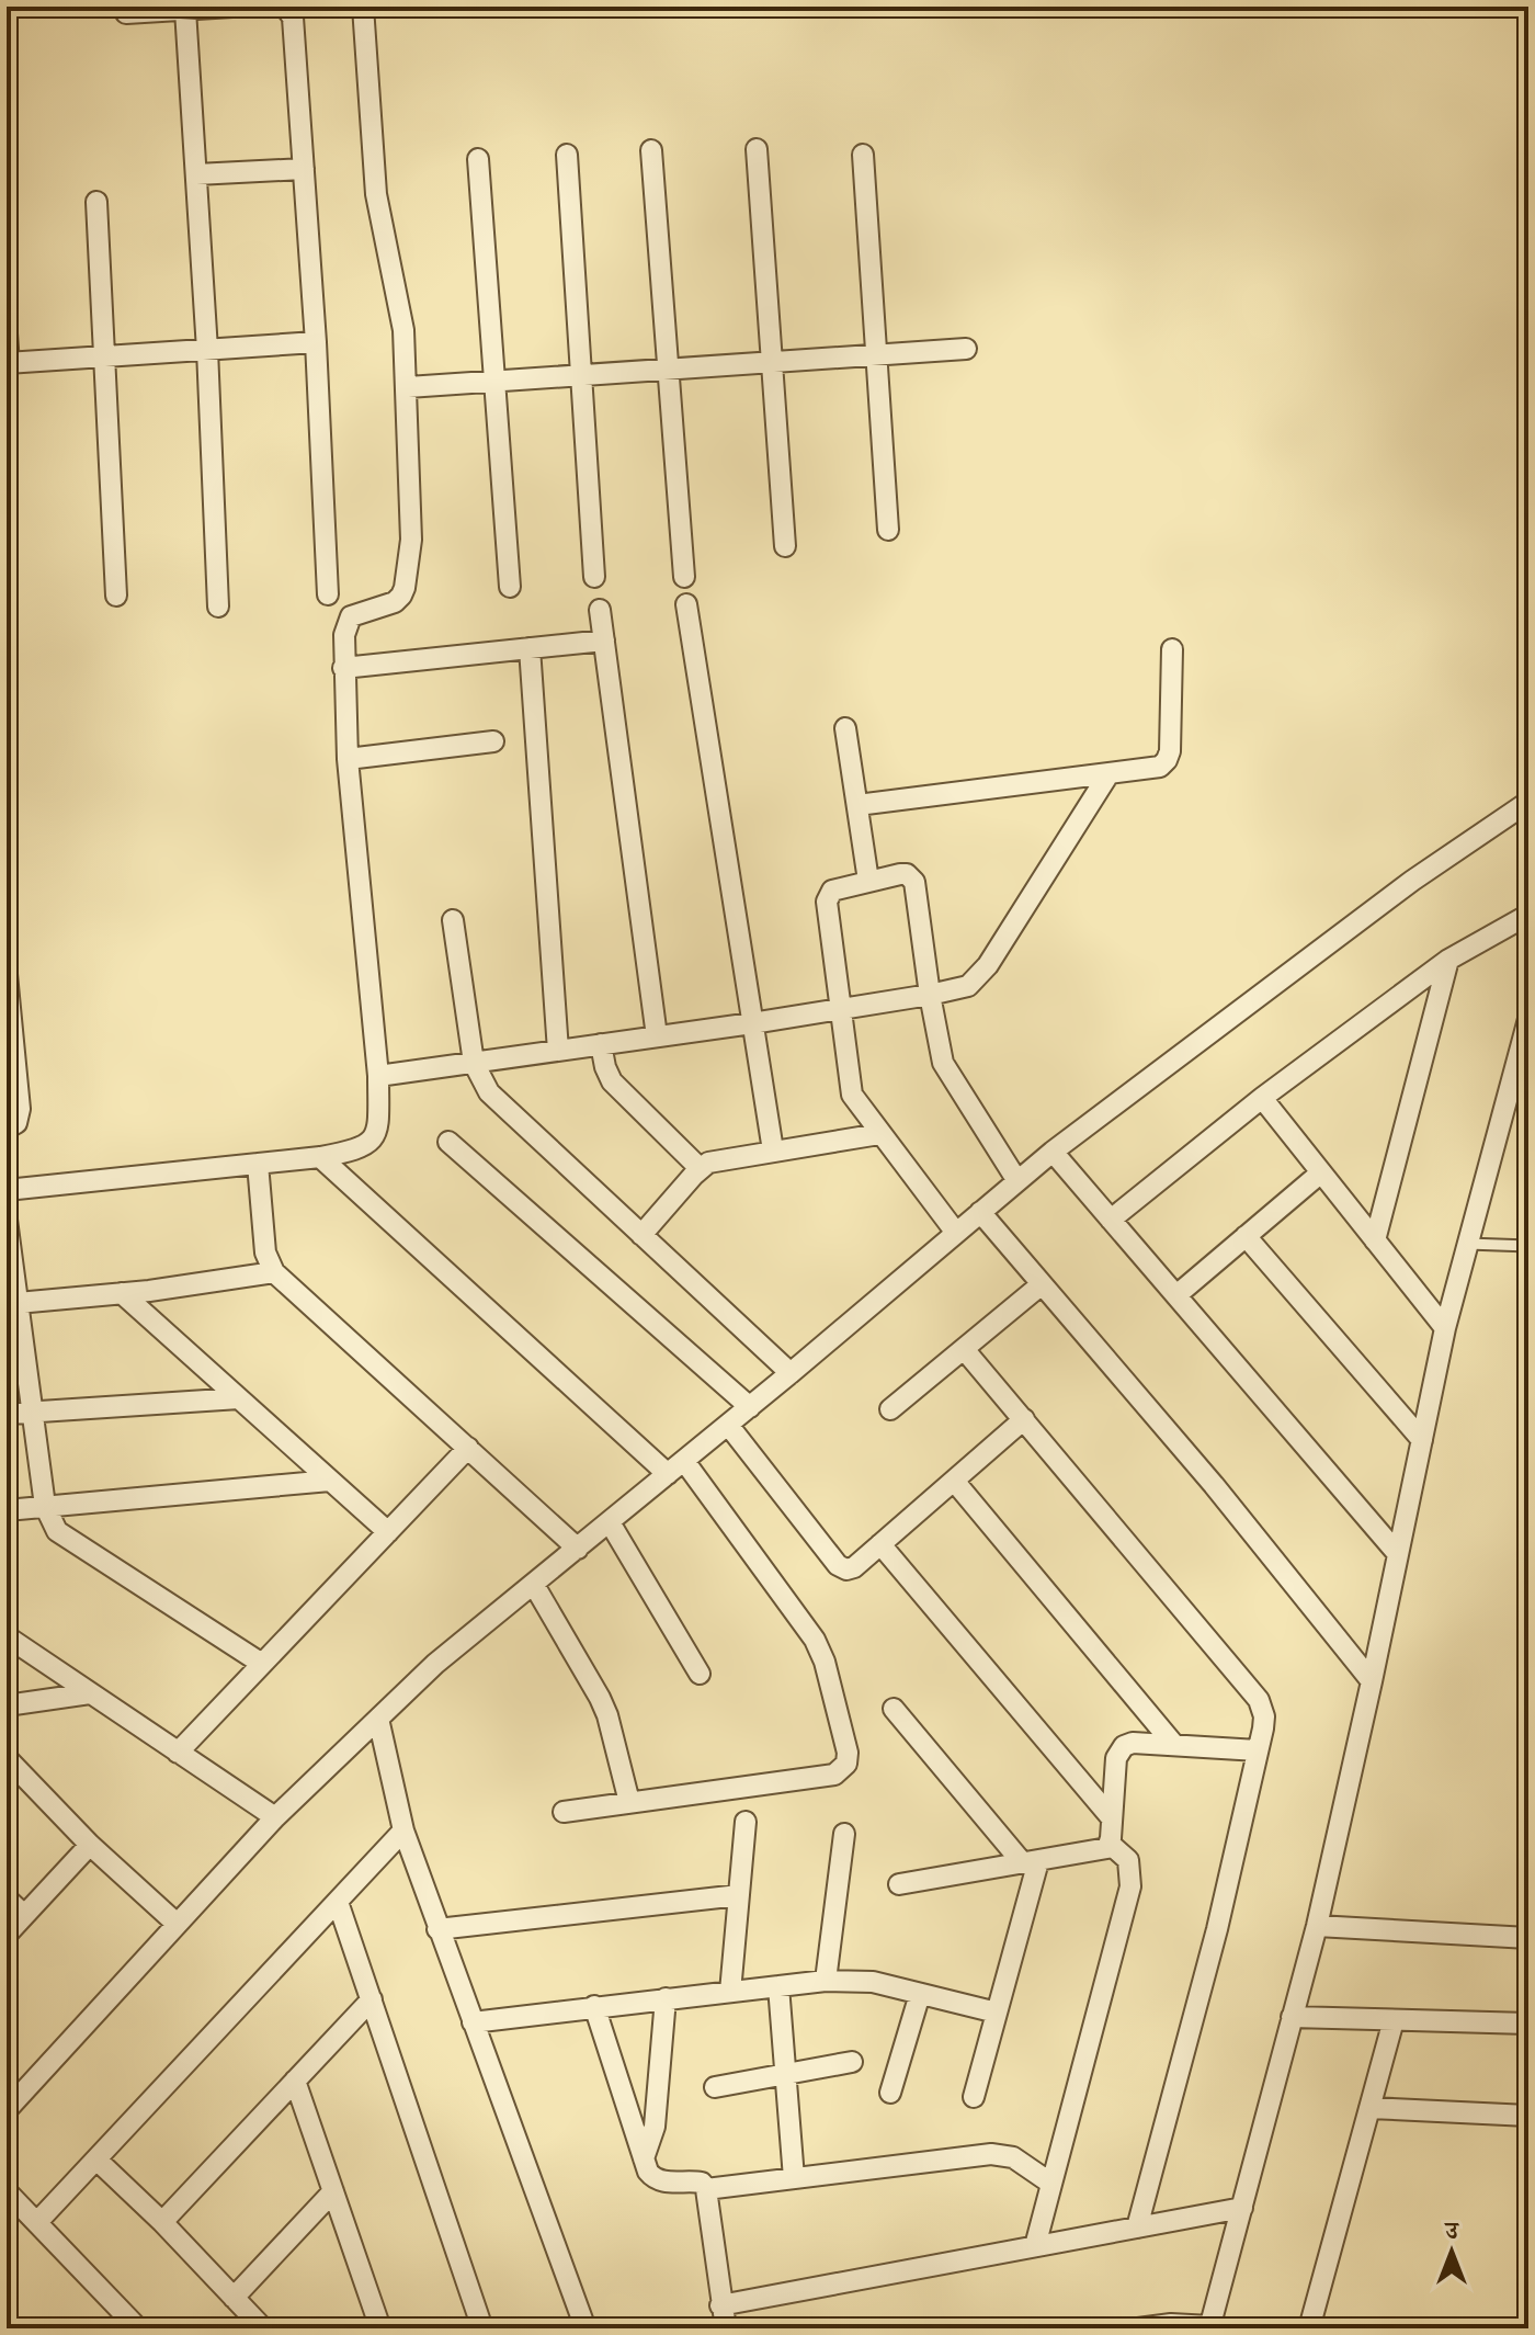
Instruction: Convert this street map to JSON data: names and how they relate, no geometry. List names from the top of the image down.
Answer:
{
  "north": "top"
}
